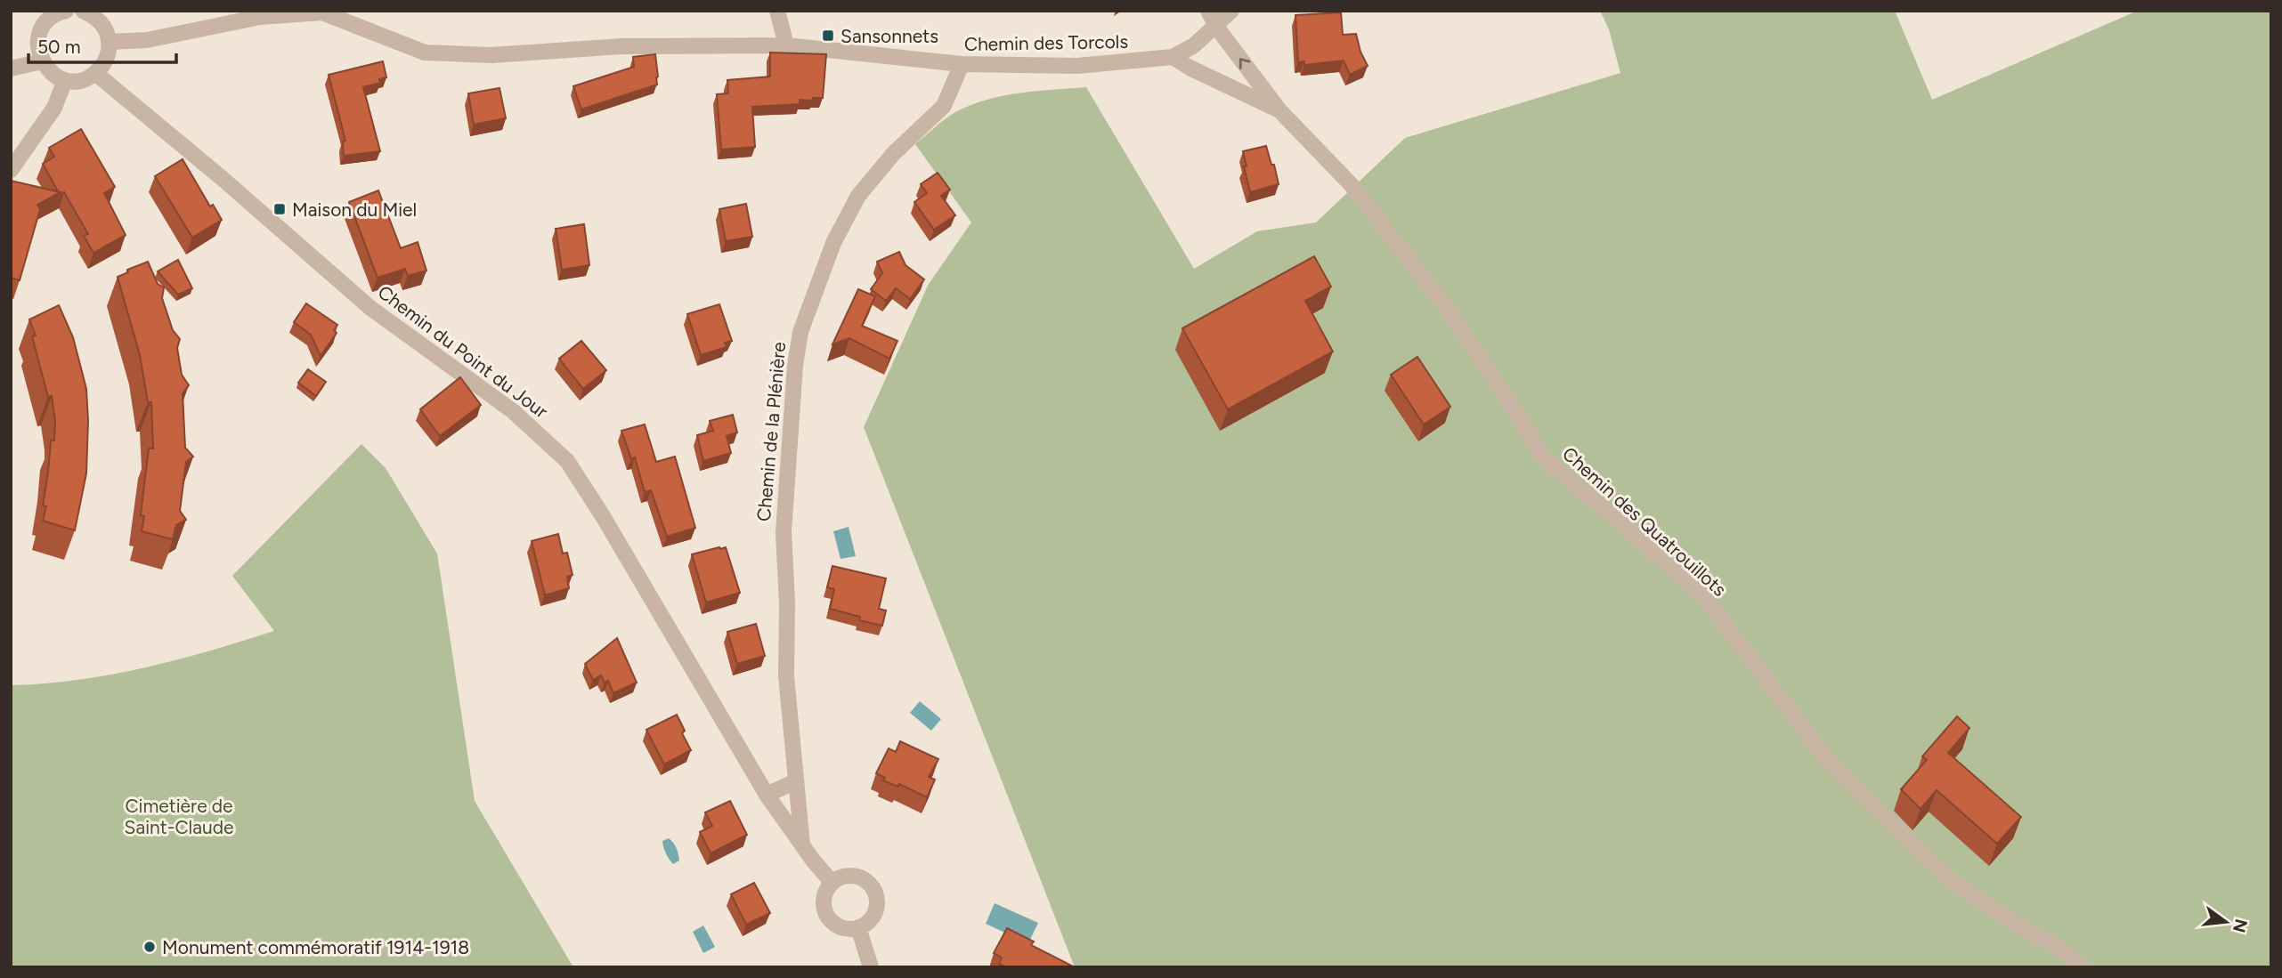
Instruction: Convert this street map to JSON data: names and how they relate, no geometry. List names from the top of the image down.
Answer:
{
  "streets": {
    "street": [
      "Chemin des Torcols",
      "Chemin du Point du Jour",
      "Chemin de la Plénière",
      "Chemin des Quatrouillots"
    ]
  },
  "crossings": [
    ["Chemin des Torcols", "Chemin de la Plénière"],
    ["Chemin des Torcols", "Chemin des Quatrouillots"],
    ["Chemin du Point du Jour", "Chemin de la Plénière"]
  ],
  "parks": ["Cimetière de Saint-Claude"],
  "places": {
    "transit": ["Sansonnets", "Maison du Miel"],
    "other": ["Monument commémoratif 1914-1918"]
  },
  "scale_bar": "50 m",
  "north": "right"
}
